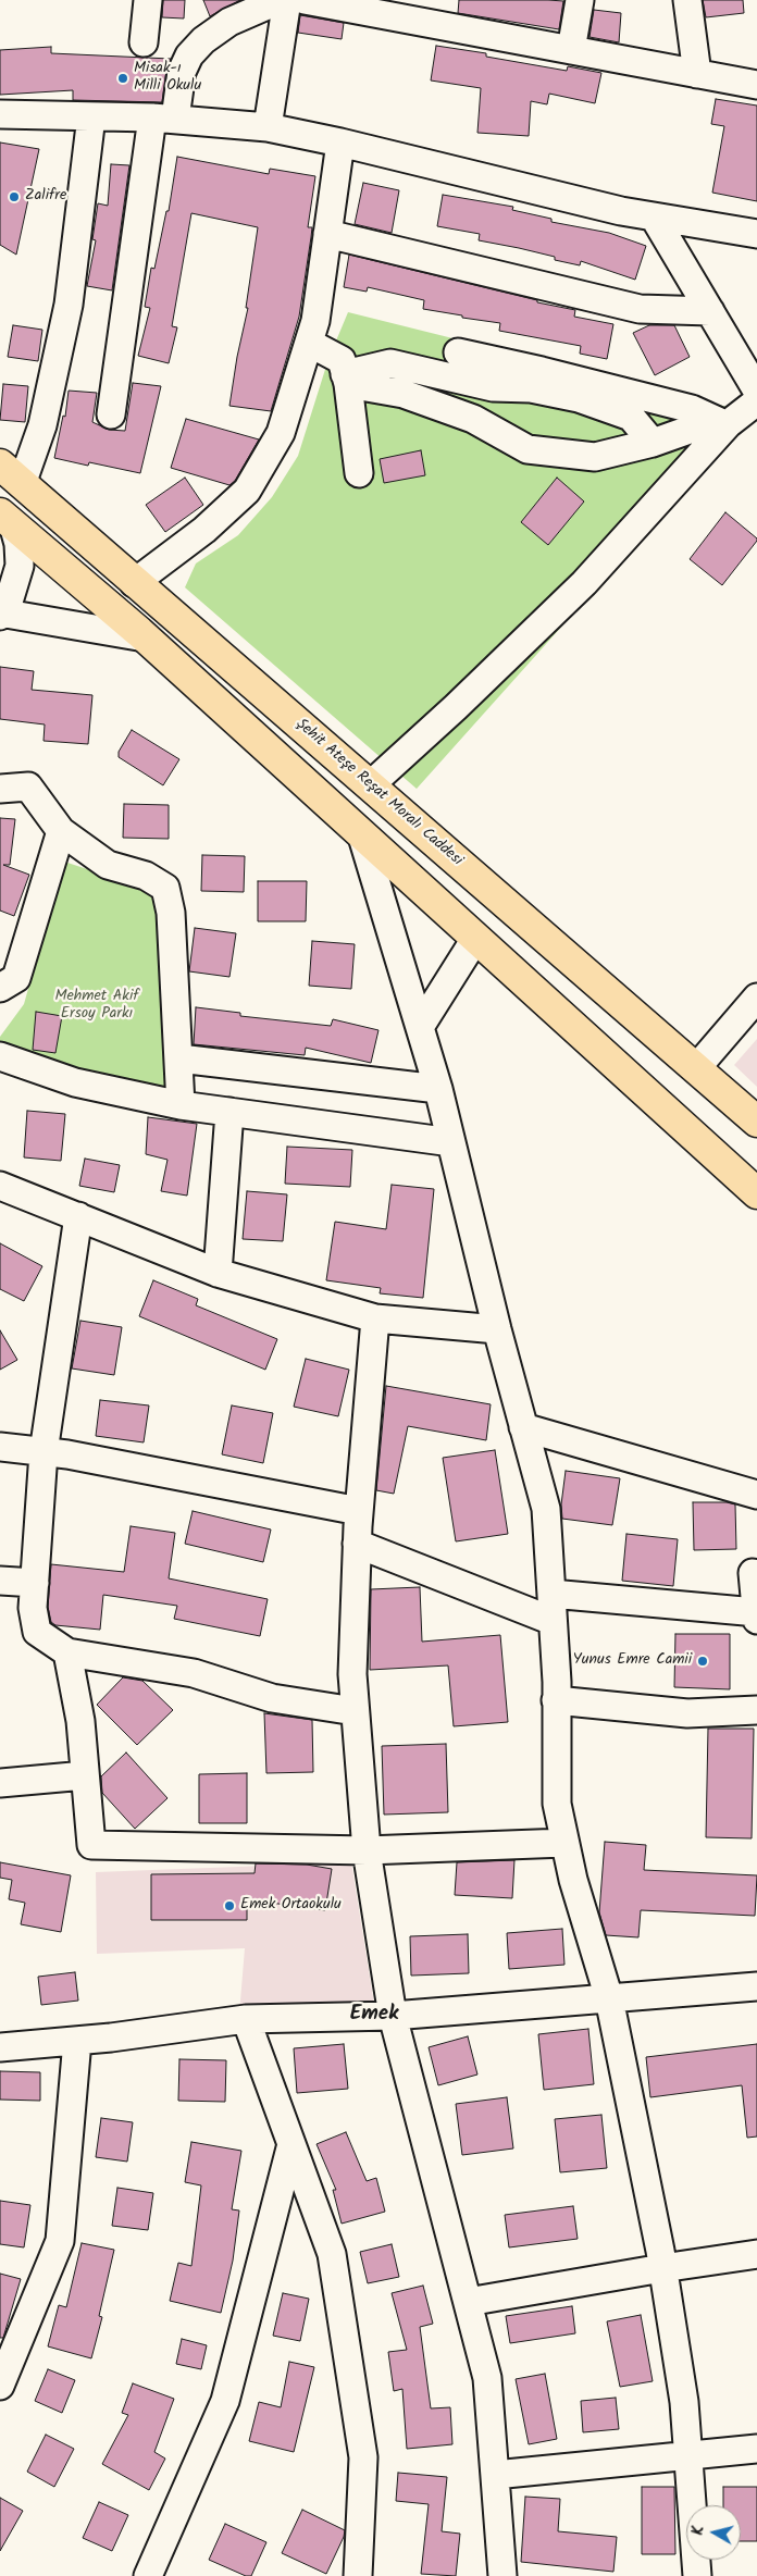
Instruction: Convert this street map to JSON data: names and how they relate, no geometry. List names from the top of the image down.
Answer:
{
  "streets": {
    "main road": ["Şehit Ateşe Reşat Moralı Caddesi"]
  },
  "districts": ["Emek"],
  "parks": ["Mehmet Akif Ersoy Parkı"],
  "places": [
    "Misak-ı Milli Okulu",
    "Zalifre",
    "Yunus Emre Camii",
    "Emek Ortaokulu"
  ],
  "north": "left"
}
